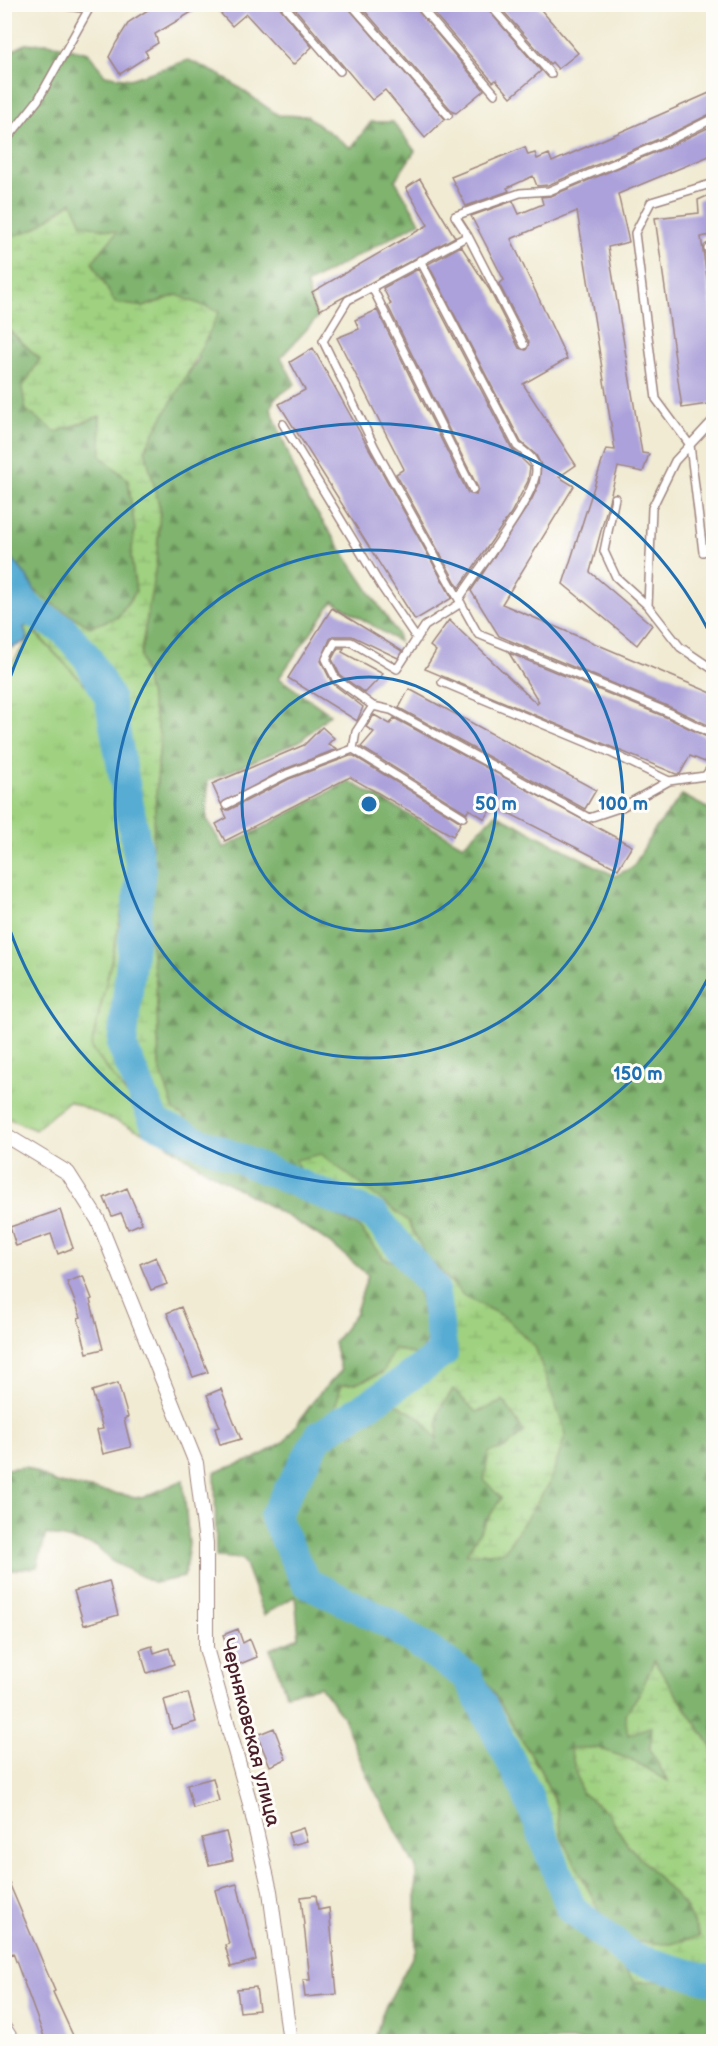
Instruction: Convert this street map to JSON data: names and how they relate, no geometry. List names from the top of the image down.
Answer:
{
  "streets": {
    "street": ["Черняковская улица"]
  },
  "rings": ["50 m", "100 m", "150 m"]
}
